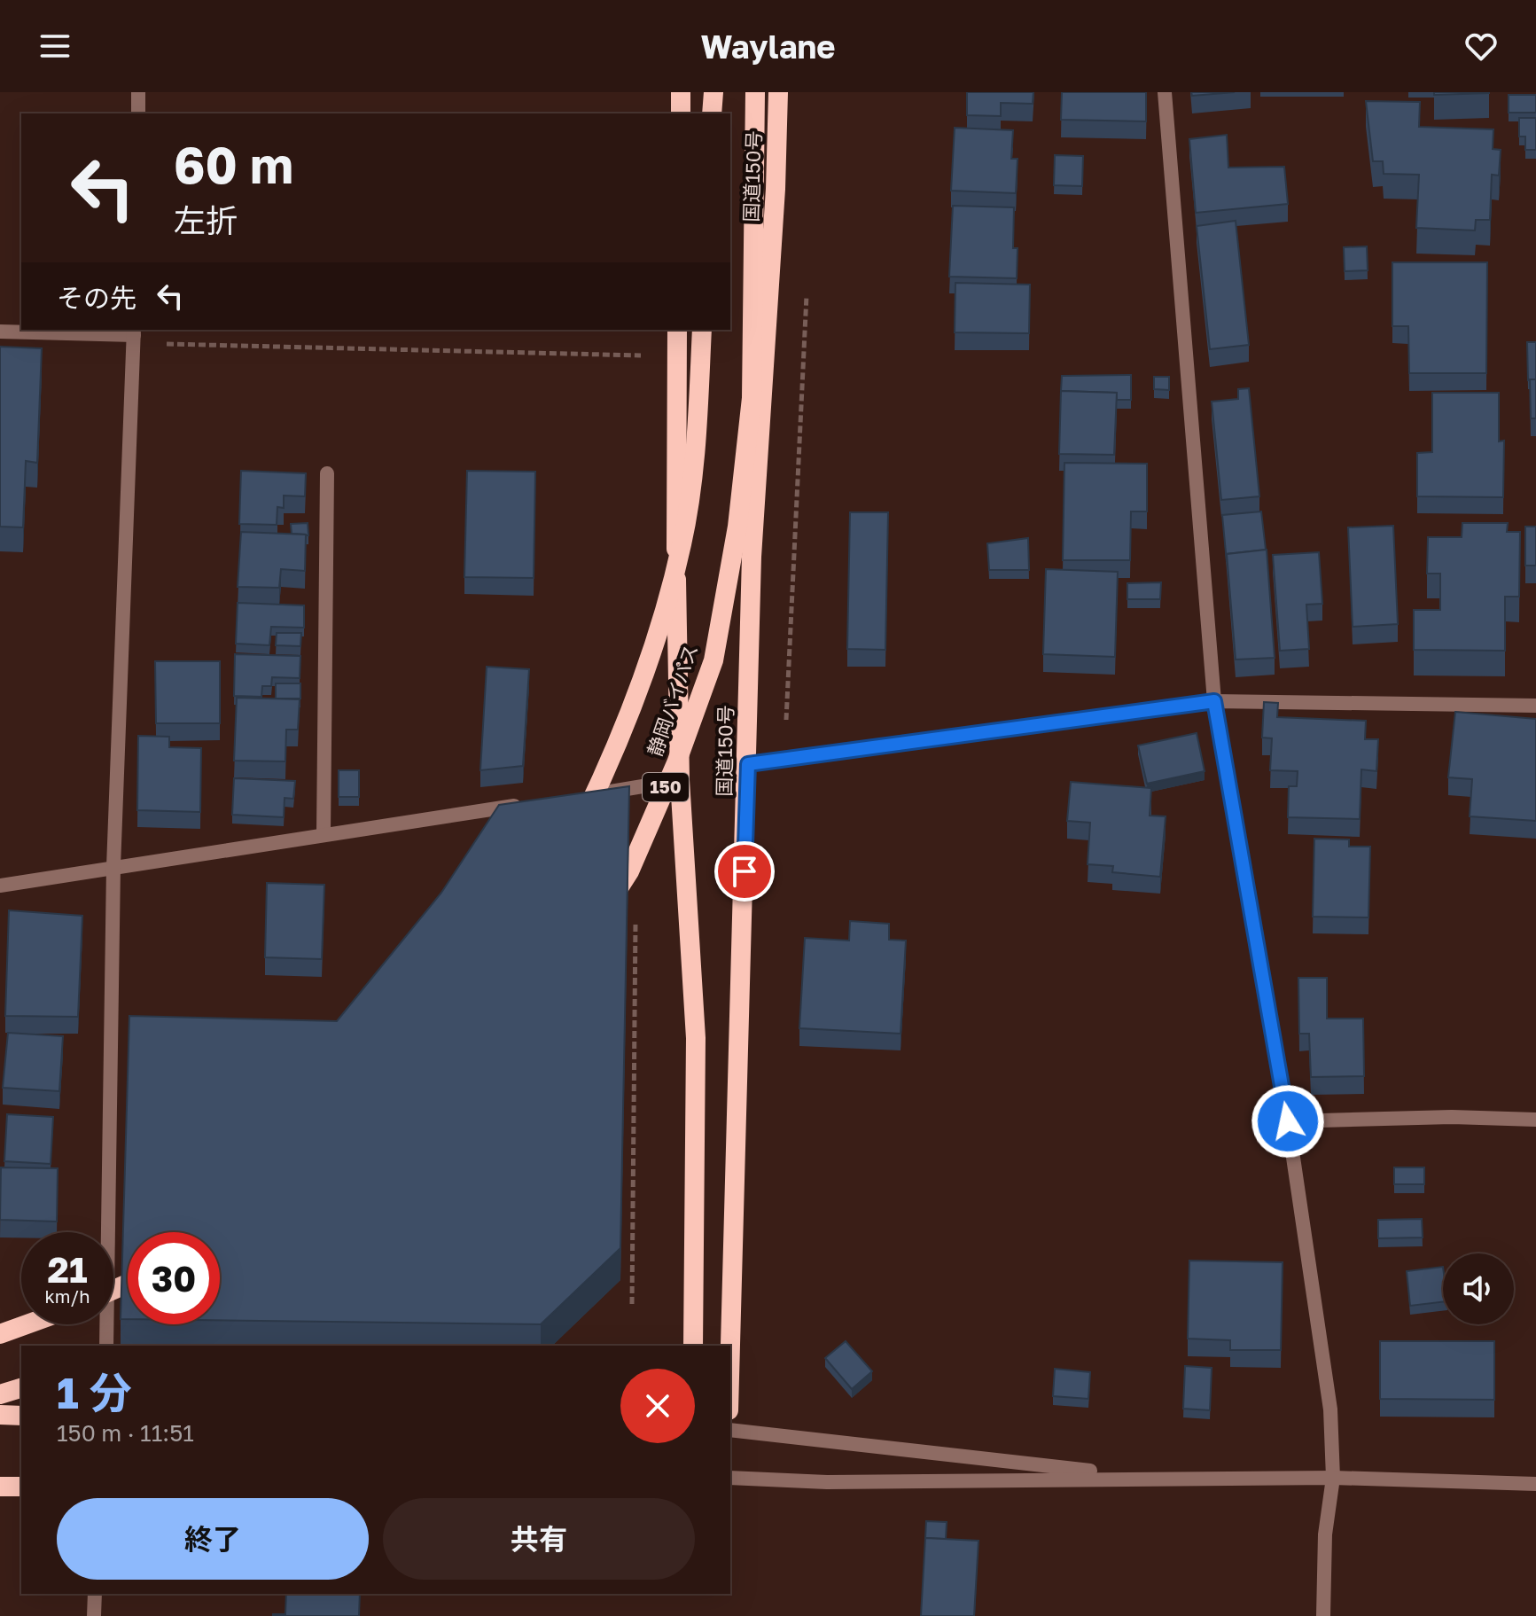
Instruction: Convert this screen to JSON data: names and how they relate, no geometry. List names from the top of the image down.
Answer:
{
  "streets": {
    "highway": ["国道150号", "静岡バイパス", "150"]
  },
  "page": {
    "header": "Waylane",
    "turn": ["60 m", "左折"],
    "then": "その先",
    "speed": "21 km/h",
    "limit": "30",
    "heading": ["1 分", "150 m · 11:51"],
    "buttons": ["終了", "共有"]
  }
}
